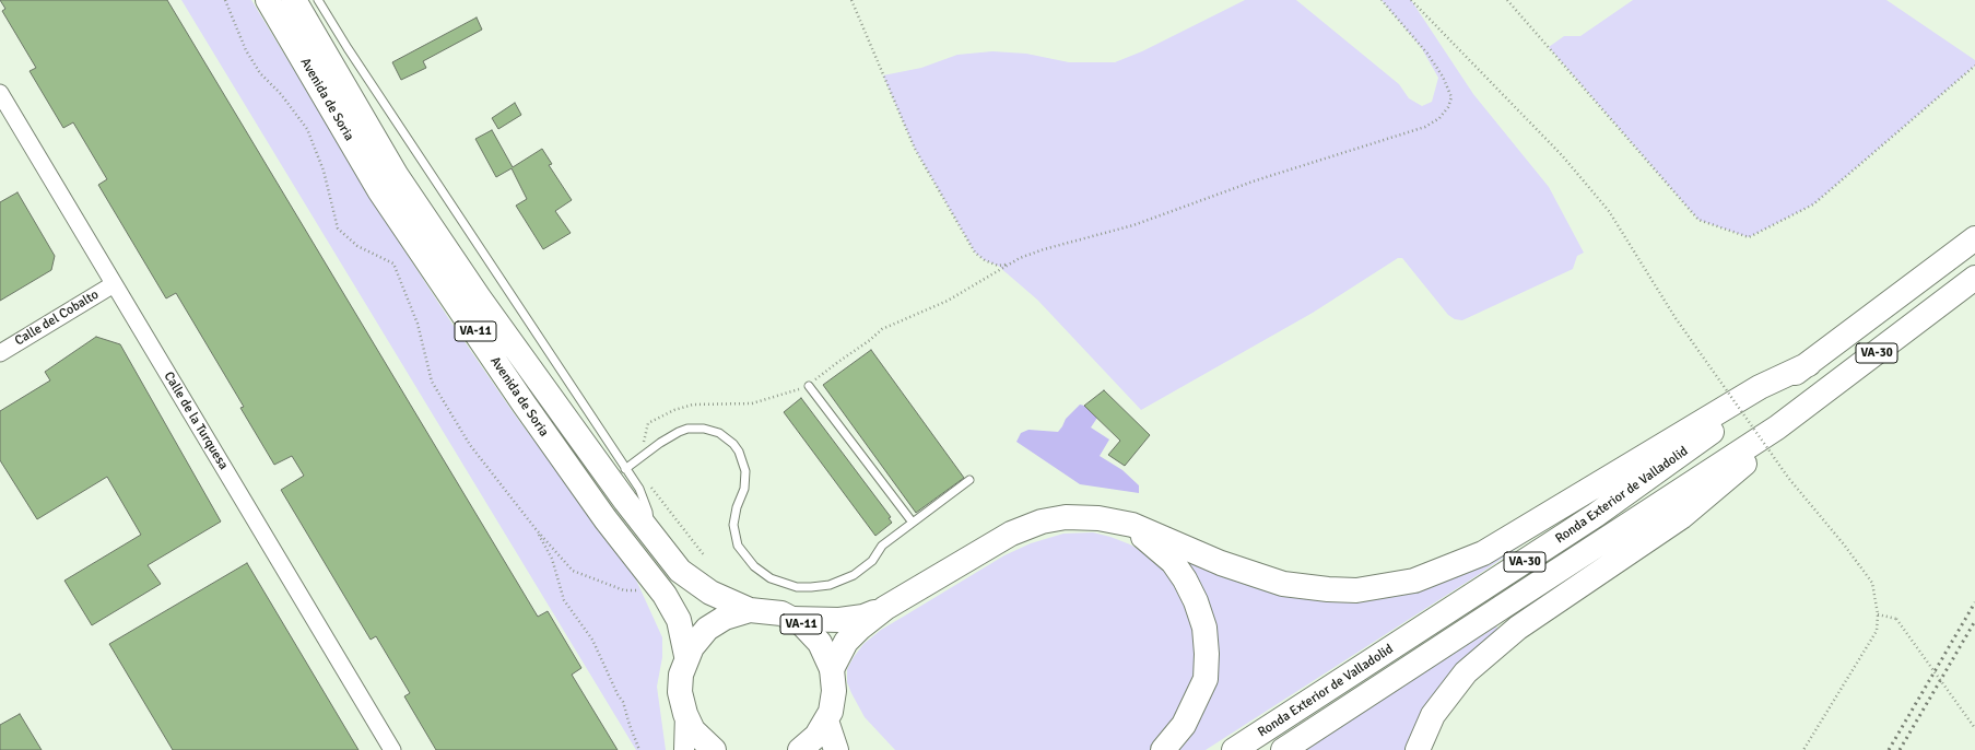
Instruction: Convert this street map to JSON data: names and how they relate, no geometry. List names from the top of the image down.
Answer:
{
  "streets": {
    "highway": [
      "Avenida de Soria",
      "VA-11",
      "VA-30",
      "Ronda Exterior de Valladolid"
    ],
    "street": ["Calle del Cobalto", "Calle de la Turquesa"]
  },
  "crossings": [
    ["Avenida de Soria", "VA-11"],
    ["Calle del Cobalto", "Calle de la Turquesa"]
  ]
}
